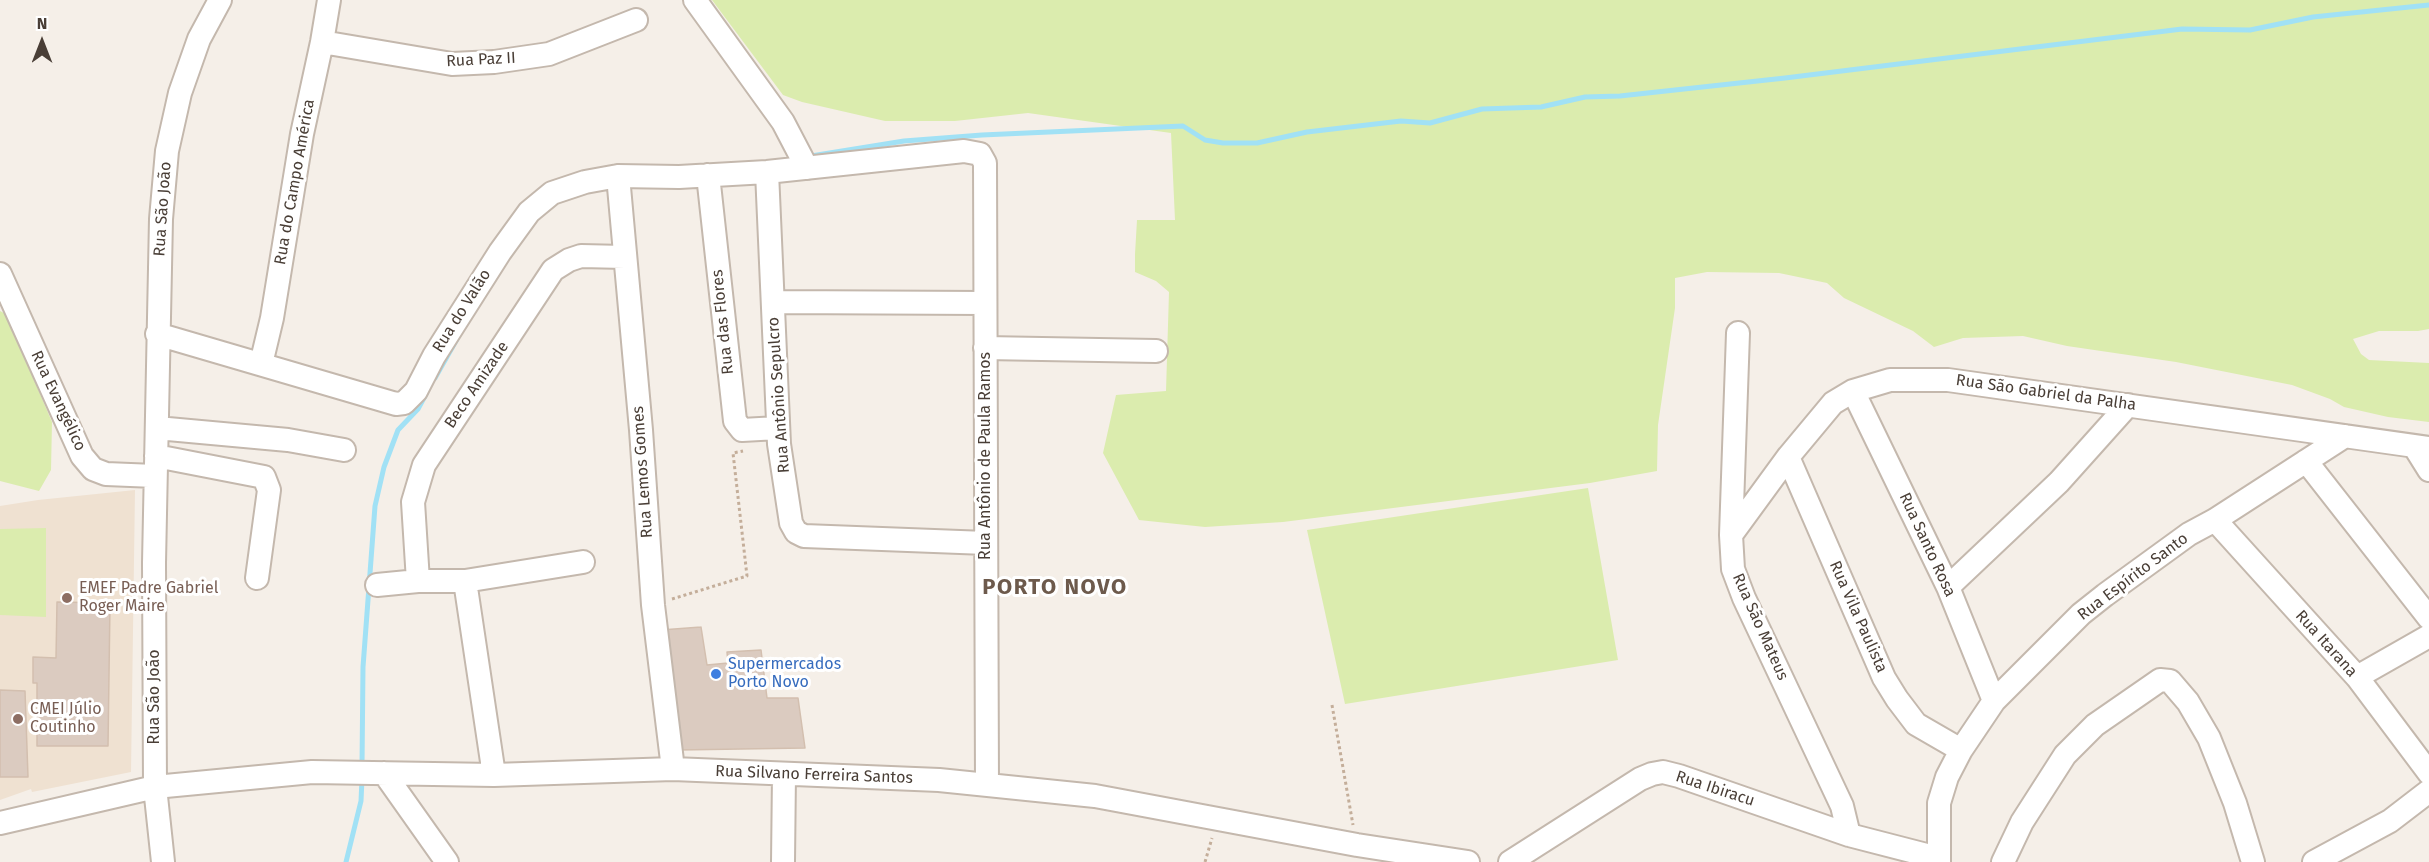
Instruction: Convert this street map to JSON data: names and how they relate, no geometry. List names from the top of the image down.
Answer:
{
  "streets": {
    "street": [
      "Rua Paz II",
      "Rua do Campo América",
      "Rua São João",
      "Rua do Valão",
      "Rua das Flores",
      "Beco Amizade",
      "Rua São Gabriel da Palha",
      "Rua Antônio Sepulcro",
      "Rua Evangélico",
      "Rua Antônio de Paula Ramos",
      "Rua Lemos Gomes",
      "Rua Santo Rosa",
      "Rua Espírito Santo",
      "Rua Vila Paulista",
      "Rua São Mateus",
      "Rua Itarana",
      "Rua Silvano Ferreira Santos",
      "Rua Ibiracu"
    ]
  },
  "crossings": [
    ["Rua Paz II", "Rua do Campo América"],
    ["Rua do Campo América", "Rua do Valão"],
    ["Rua São João", "Rua do Valão"],
    ["Rua São João", "Rua Evangélico"],
    ["Rua São João", "Rua Silvano Ferreira Santos"],
    ["Rua do Valão", "Rua das Flores"],
    ["Rua do Valão", "Rua Antônio Sepulcro"],
    ["Rua do Valão", "Rua Antônio de Paula Ramos"],
    ["Rua do Valão", "Rua Lemos Gomes"],
    ["Rua das Flores", "Rua Antônio Sepulcro"],
    ["Beco Amizade", "Rua Lemos Gomes"],
    ["Rua São Gabriel da Palha", "Rua Santo Rosa"],
    ["Rua São Gabriel da Palha", "Rua Espírito Santo"],
    ["Rua São Gabriel da Palha", "Rua Vila Paulista"],
    ["Rua São Gabriel da Palha", "Rua São Mateus"],
    ["Rua Antônio Sepulcro", "Rua Antônio de Paula Ramos"],
    ["Rua Antônio de Paula Ramos", "Rua Silvano Ferreira Santos"],
    ["Rua Lemos Gomes", "Rua Silvano Ferreira Santos"],
    ["Rua Santo Rosa", "Rua Espírito Santo"],
    ["Rua Espírito Santo", "Rua Vila Paulista"],
    ["Rua Espírito Santo", "Rua Itarana"],
    ["Rua Espírito Santo", "Rua Ibiracu"],
    ["Rua São Mateus", "Rua Ibiracu"]
  ],
  "districts": ["PORTO NOVO"],
  "places": ["EMEF Padre Gabriel Roger Maire", "Supermercados Porto Novo", "CMEI Júlio Coutinho"],
  "north": "top"
}
